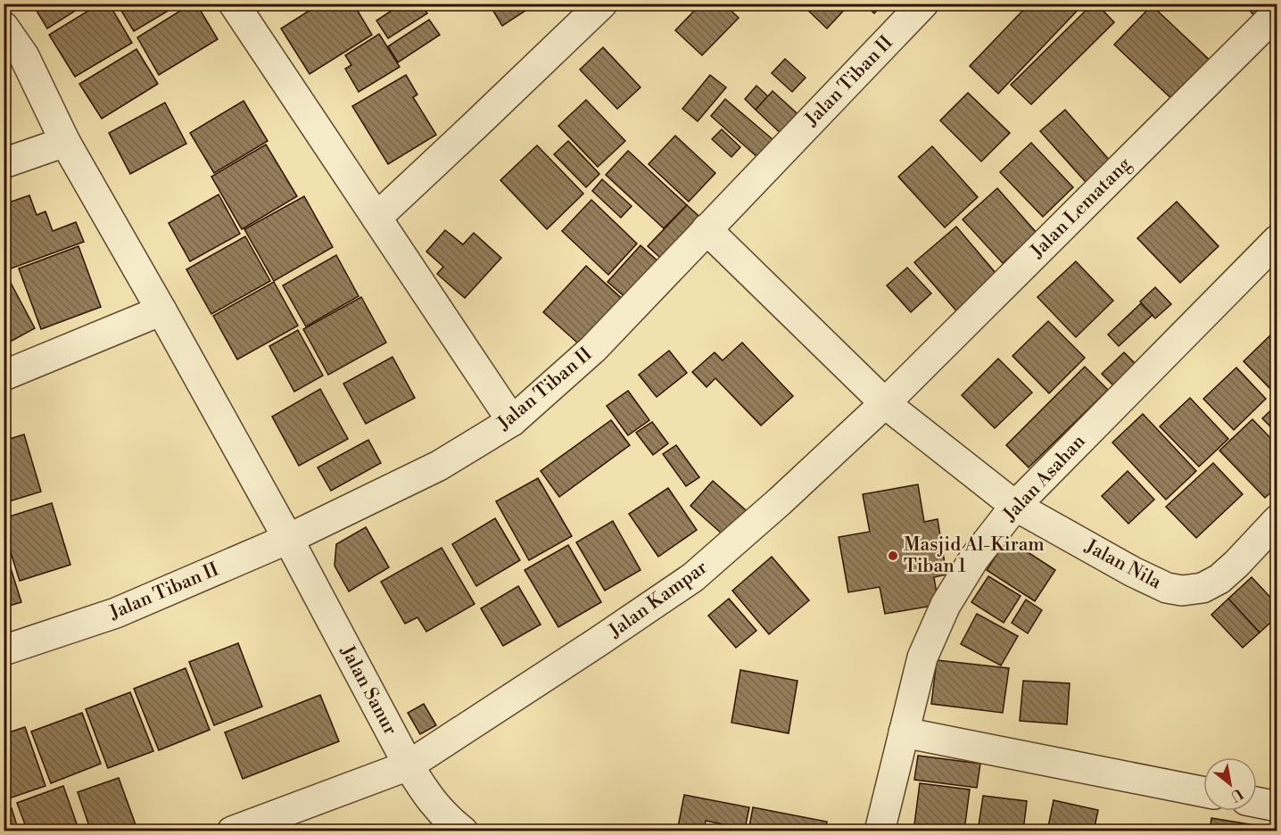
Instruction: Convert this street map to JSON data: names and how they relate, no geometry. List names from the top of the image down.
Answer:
{
  "streets": {
    "street": [
      "Jalan Tiban II",
      "Jalan Lematang",
      "Jalan Asahan",
      "Jalan Nila",
      "Jalan Kampar",
      "Jalan Sanur"
    ]
  },
  "crossings": [
    ["Jalan Tiban II", "Jalan Nila"],
    ["Jalan Tiban II", "Jalan Sanur"],
    ["Jalan Lematang", "Jalan Nila"],
    ["Jalan Lematang", "Jalan Kampar"],
    ["Jalan Asahan", "Jalan Nila"],
    ["Jalan Nila", "Jalan Kampar"],
    ["Jalan Kampar", "Jalan Sanur"]
  ],
  "places": ["Masjid Al-Kiram Tiban 1"],
  "north": "bottom right"
}
